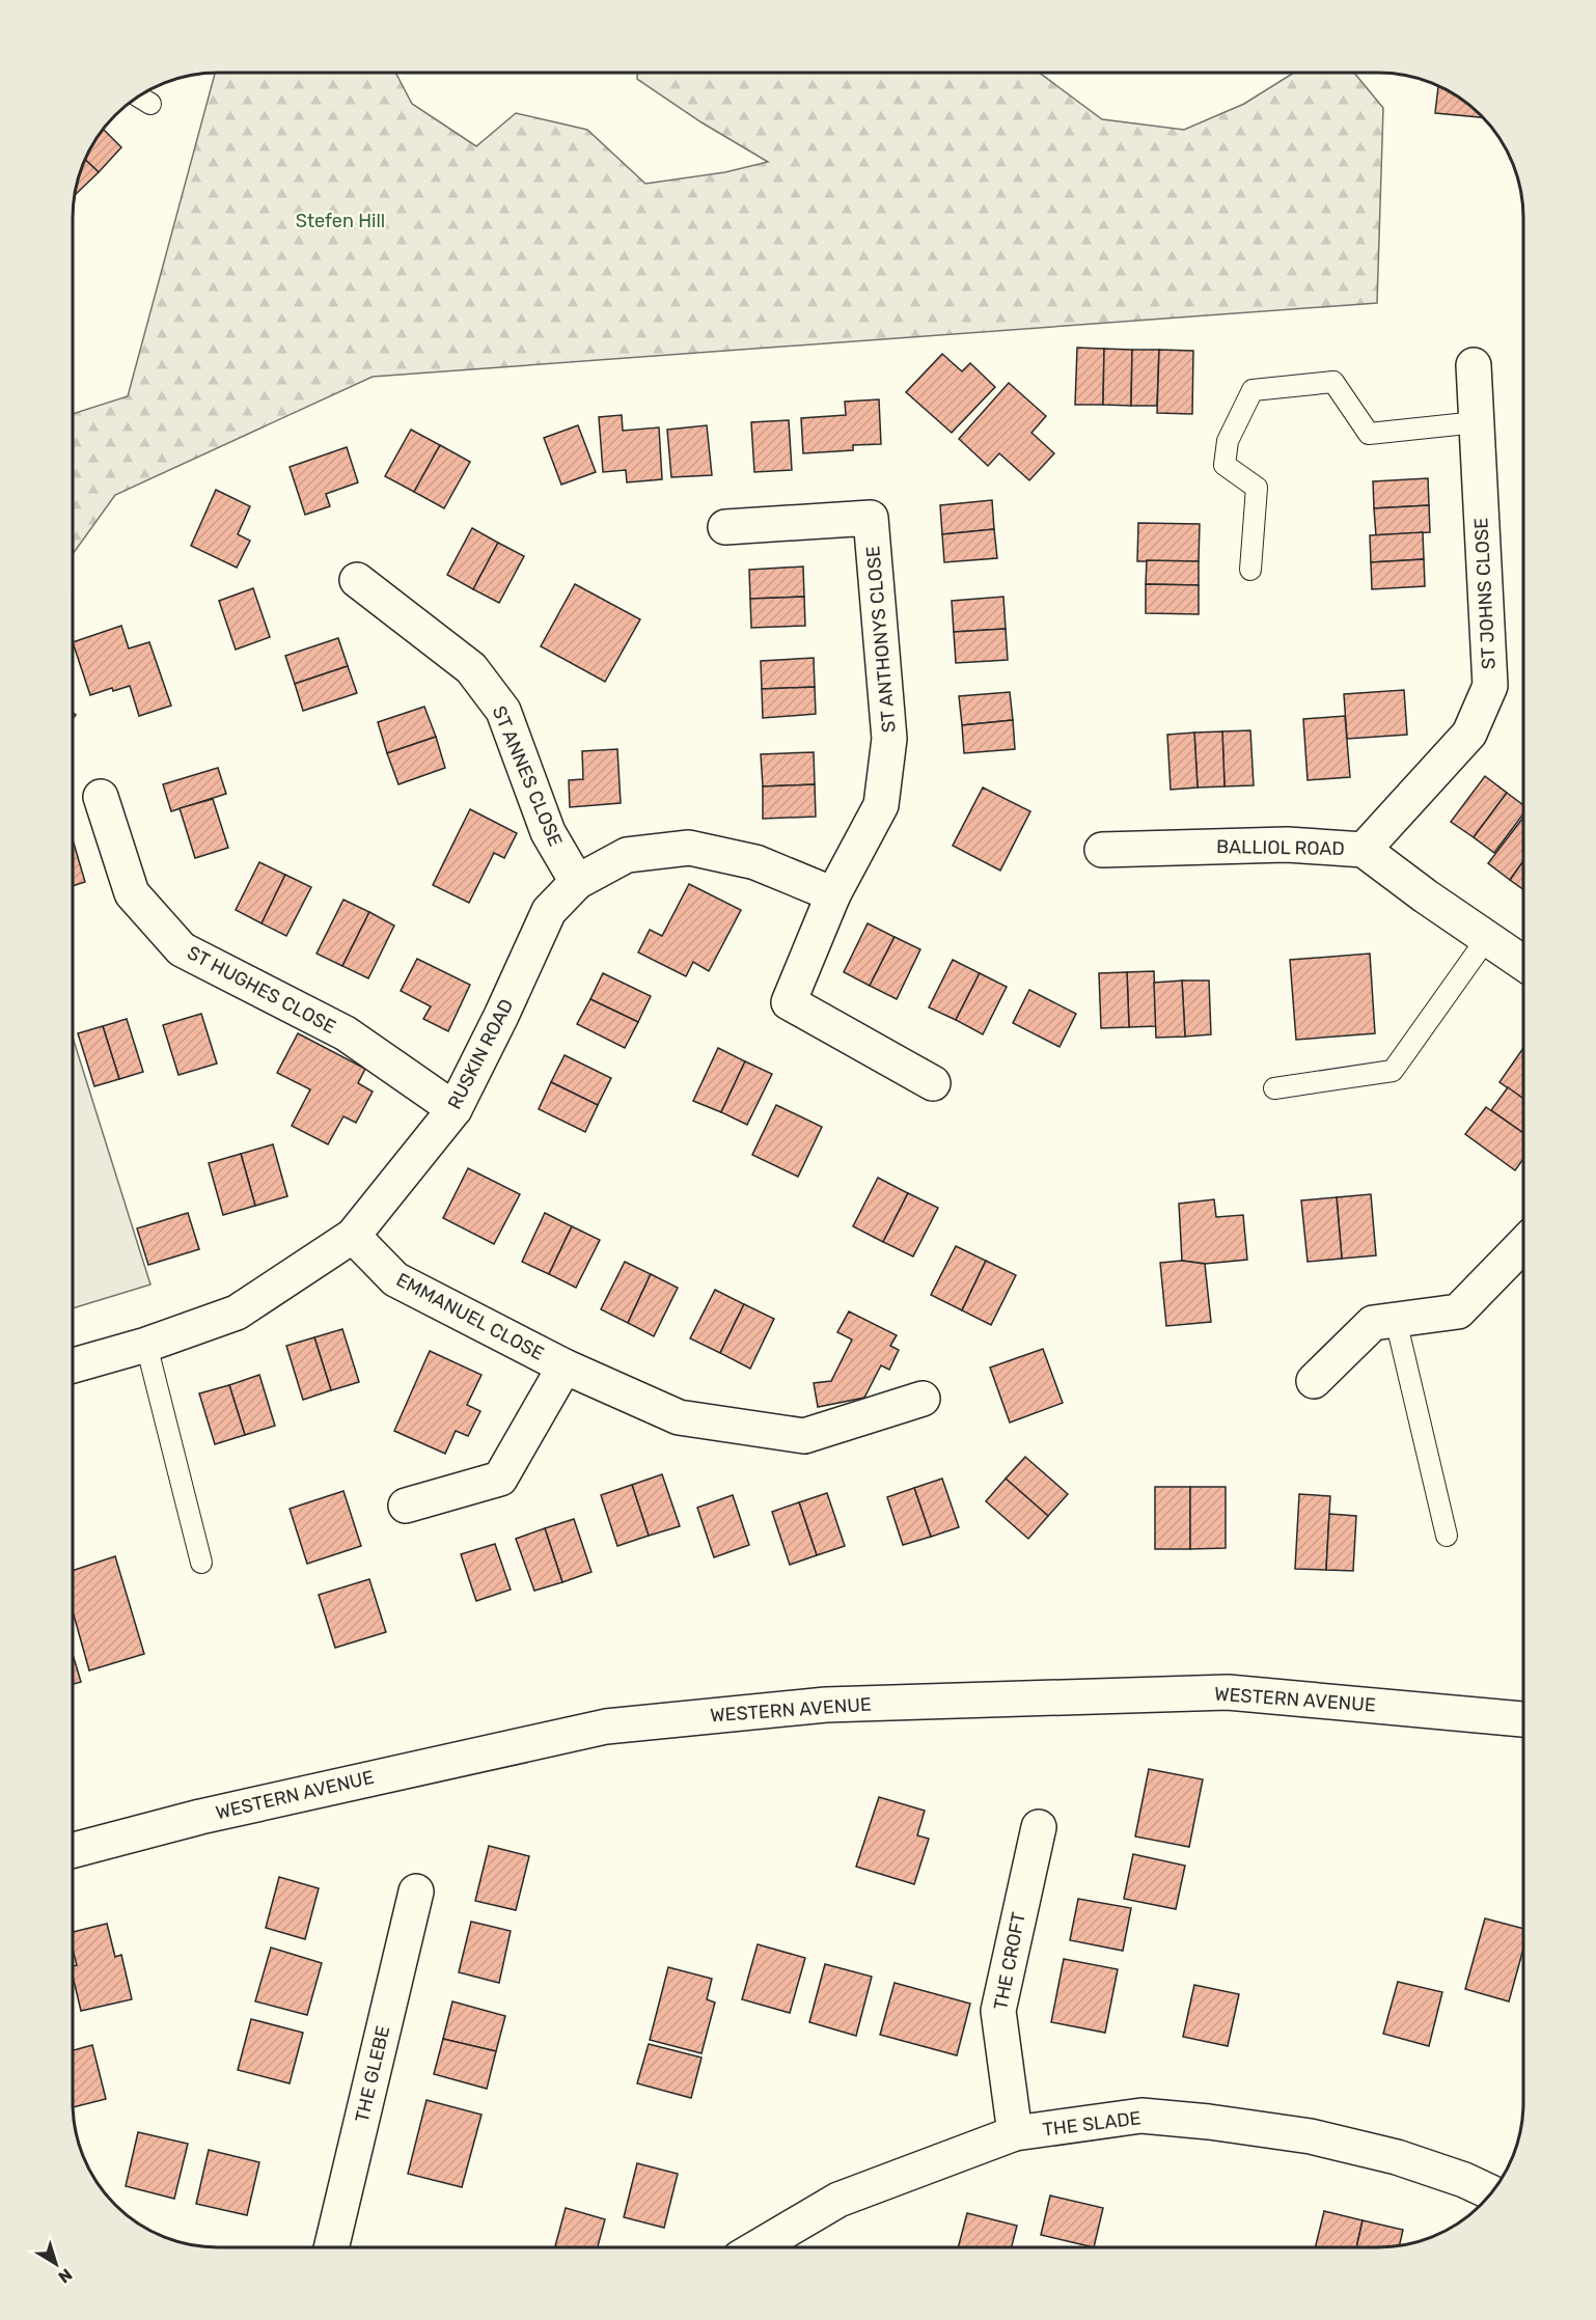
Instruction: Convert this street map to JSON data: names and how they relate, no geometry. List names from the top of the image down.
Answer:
{
  "streets": {
    "street": [
      "ST JOHNS CLOSE",
      "ST ANTHONYS CLOSE",
      "ST ANNES CLOSE",
      "BALLIOL ROAD",
      "ST HUGHES CLOSE",
      "RUSKIN ROAD",
      "EMMANUEL CLOSE",
      "WESTERN AVENUE",
      "THE CROFT",
      "THE GLEBE",
      "THE SLADE"
    ]
  },
  "crossings": [
    ["ST JOHNS CLOSE", "BALLIOL ROAD"],
    ["ST ANTHONYS CLOSE", "RUSKIN ROAD"],
    ["ST ANNES CLOSE", "RUSKIN ROAD"],
    ["ST HUGHES CLOSE", "RUSKIN ROAD"],
    ["RUSKIN ROAD", "EMMANUEL CLOSE"],
    ["THE CROFT", "THE SLADE"]
  ],
  "parks": ["Stefen Hill"],
  "north": "bottom right"
}
